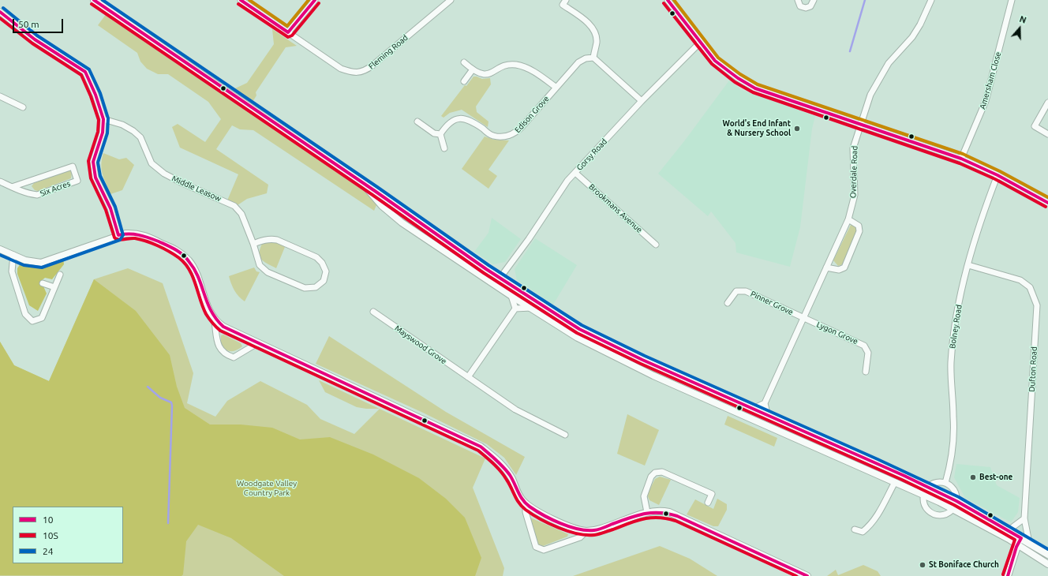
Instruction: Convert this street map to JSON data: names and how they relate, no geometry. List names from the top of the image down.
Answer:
{
  "streets": {
    "street": [
      "Fleming Road",
      "Amersham Close",
      "Edison Grove",
      "Gorsy Road",
      "Overdale Road",
      "Six Acres",
      "Middle Leasow",
      "Brookmans Avenue",
      "Pinner Grove",
      "Bolney Road",
      "Lygon Grove",
      "Mayswood Grove",
      "Dufton Road"
    ]
  },
  "crossings": [
    ["Gorsy Road", "Brookmans Avenue"],
    ["Overdale Road", "Pinner Grove"],
    ["Overdale Road", "Lygon Grove"],
    ["Pinner Grove", "Lygon Grove"],
    ["Bolney Road", "Dufton Road"]
  ],
  "parks": ["Woodgate Valley Country Park"],
  "places": ["World's End Infant & Nursery School", "Best-one", "St Boniface Church"],
  "lines": ["transit line 10", "transit line 24", "transit line 10S"],
  "legend": ["10", "10S", "24"],
  "scale_bar": "50 m",
  "north": "top"
}
